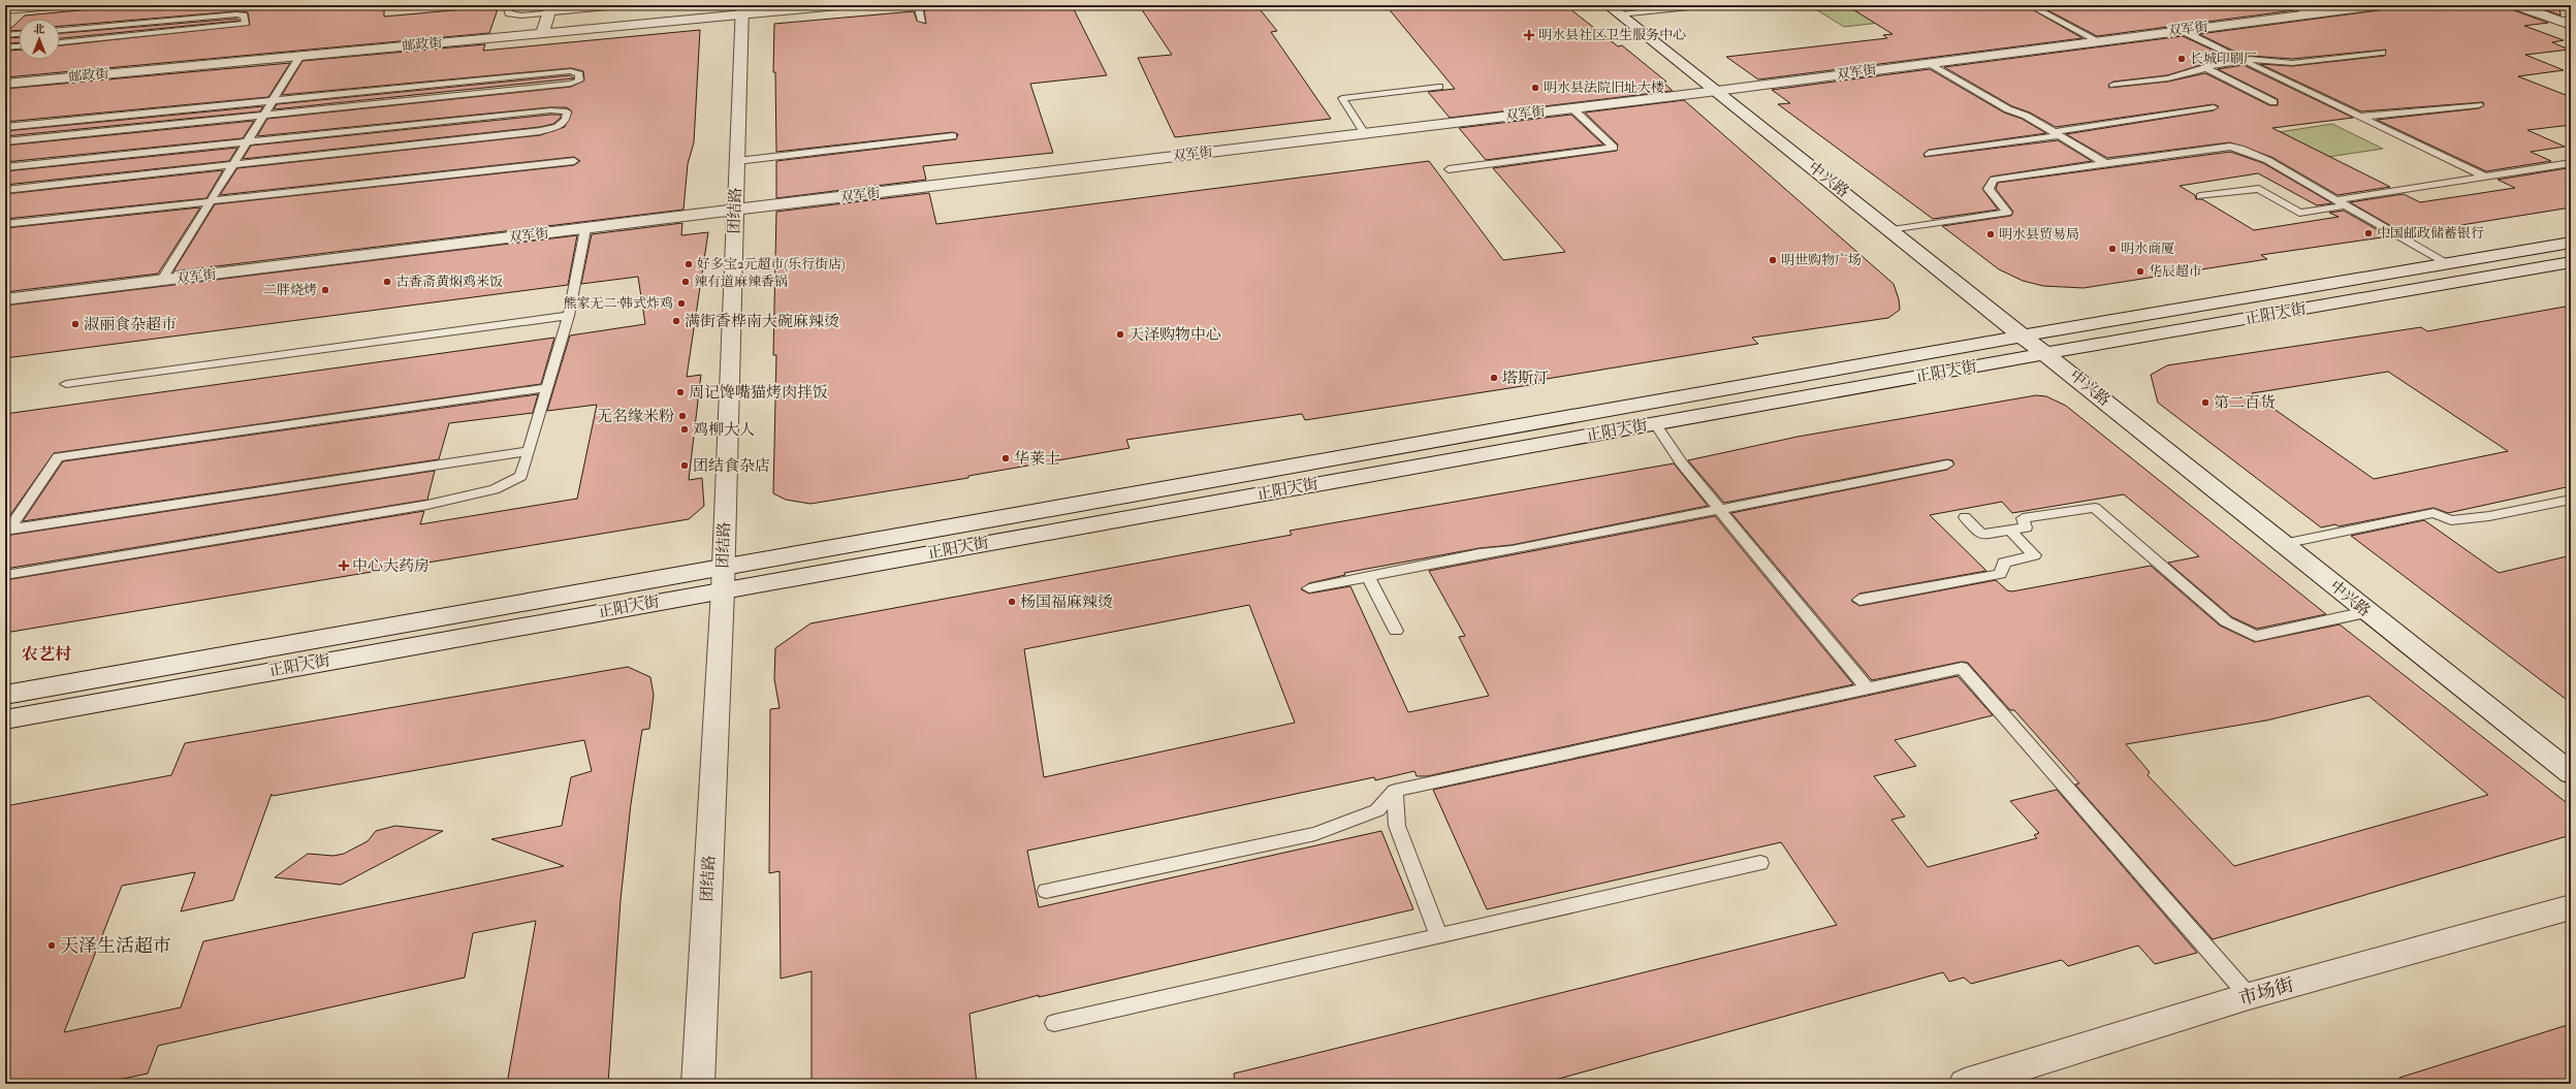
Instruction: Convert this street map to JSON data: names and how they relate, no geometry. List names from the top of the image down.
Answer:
{
  "streets": {
    "street": [
      "双军街",
      "邮政街",
      "中兴路",
      "团结路",
      "正阳大街",
      "市场街"
    ]
  },
  "crossings": [
    ["双军街", "中兴路"],
    ["双军街", "团结路"],
    ["邮政街", "团结路"],
    ["中兴路", "正阳大街"],
    ["团结路", "正阳大街"]
  ],
  "districts": ["农艺村"],
  "places": {
    "health": ["明水县社区卫生服务中心", "中心大药房"],
    "other": [
      "长城印刷厂",
      "明水县法院旧址大楼",
      "中国邮政储蓄银行",
      "明水县贸易局",
      "明水商厦",
      "明世购物广场",
      "好多宝2元超市(乐行街店)",
      "华辰超市",
      "古香斋黄焖鸡米饭",
      "辣有道麻辣香锅",
      "二胖烧烤",
      "熊家无二·韩式炸鸡",
      "满街香桦南大碗麻辣烫",
      "淑丽食杂超市",
      "天泽购物中心",
      "塔斯汀",
      "周记馋嘴猫烤肉拌饭",
      "第二百货",
      "无名缘米粉",
      "鸡柳大人",
      "华莱士",
      "团结食杂店",
      "杨国福麻辣烫",
      "天泽生活超市"
    ]
  },
  "north": "top"
}
